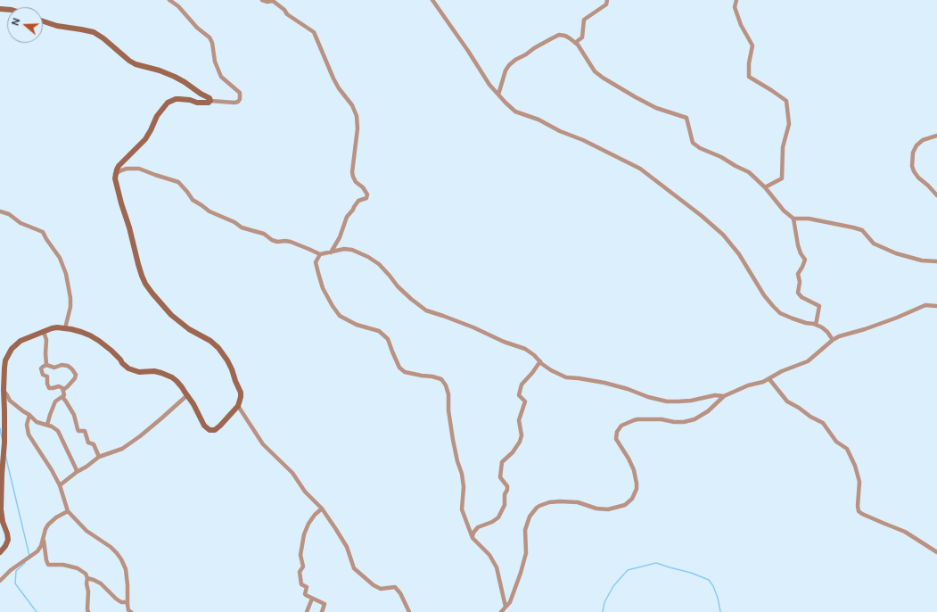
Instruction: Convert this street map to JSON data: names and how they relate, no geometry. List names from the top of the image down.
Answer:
{
  "north": "left"
}
